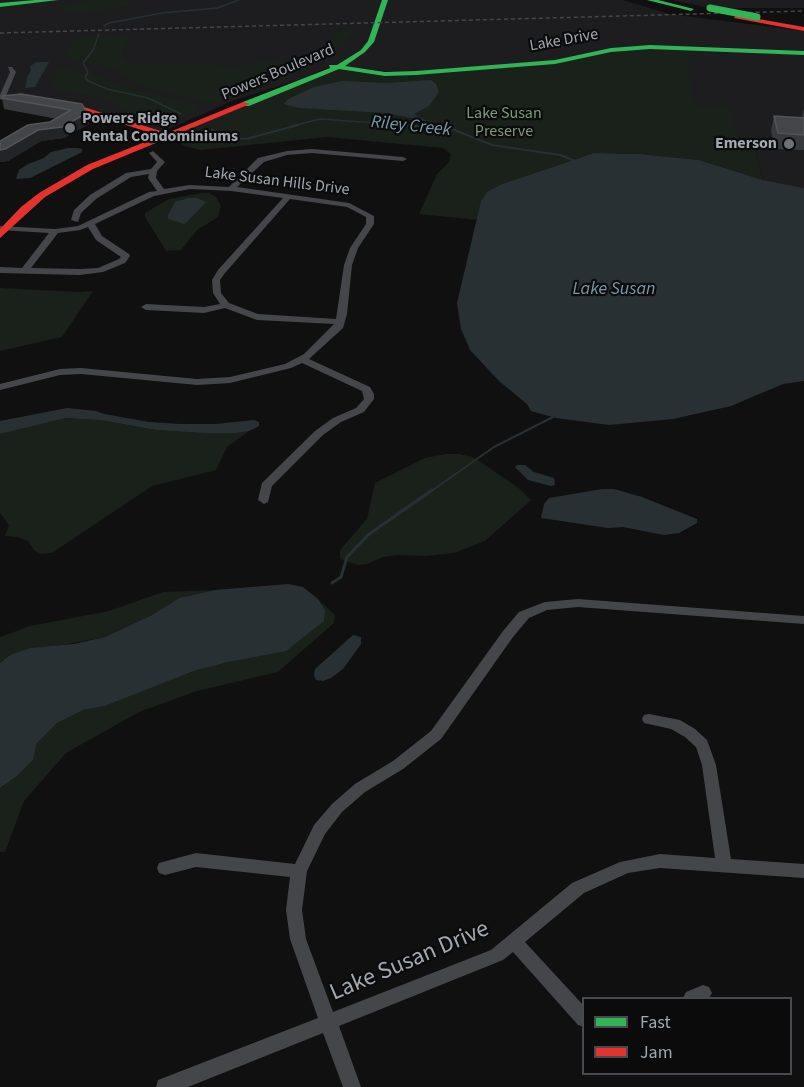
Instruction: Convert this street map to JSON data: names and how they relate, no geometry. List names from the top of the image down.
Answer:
{
  "streets": {
    "main road": ["Lake Drive", "Powers Boulevard"],
    "street": ["Lake Susan Hills Drive", "Lake Susan Drive"]
  },
  "crossings": [
    ["Lake Drive", "Powers Boulevard"],
    ["Powers Boulevard", "Lake Susan Hills Drive"]
  ],
  "water": ["Riley Creek", "Lake Susan"],
  "parks": ["Lake Susan Preserve"],
  "places": ["Powers Ridge Rental Condominiums", "Emerson"],
  "legend": ["Fast", "Jam"]
}
